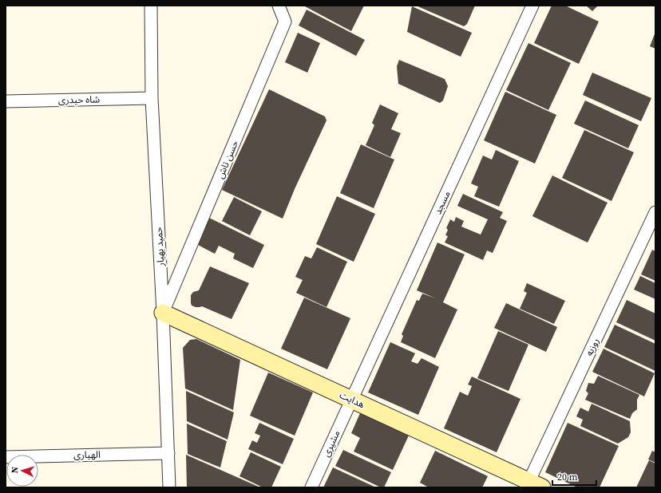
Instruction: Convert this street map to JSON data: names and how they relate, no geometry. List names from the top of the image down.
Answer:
{
  "streets": {
    "street": [
      "شاه حیدری",
      "حسن تاش",
      "مسجد",
      "حمید بهیار",
      "روزبه",
      "هدایت",
      "مشیری",
      "الهیاری"
    ]
  },
  "crossings": [
    ["شاه حیدری", "حمید بهیار"],
    ["حسن تاش", "حمید بهیار"],
    ["حسن تاش", "هدایت"],
    ["مسجد", "هدایت"],
    ["مسجد", "مشیری"],
    ["حمید بهیار", "هدایت"],
    ["حمید بهیار", "الهیاری"],
    ["روزبه", "هدایت"],
    ["هدایت", "مشیری"]
  ],
  "scale_bar": "20 m",
  "north": "left"
}
